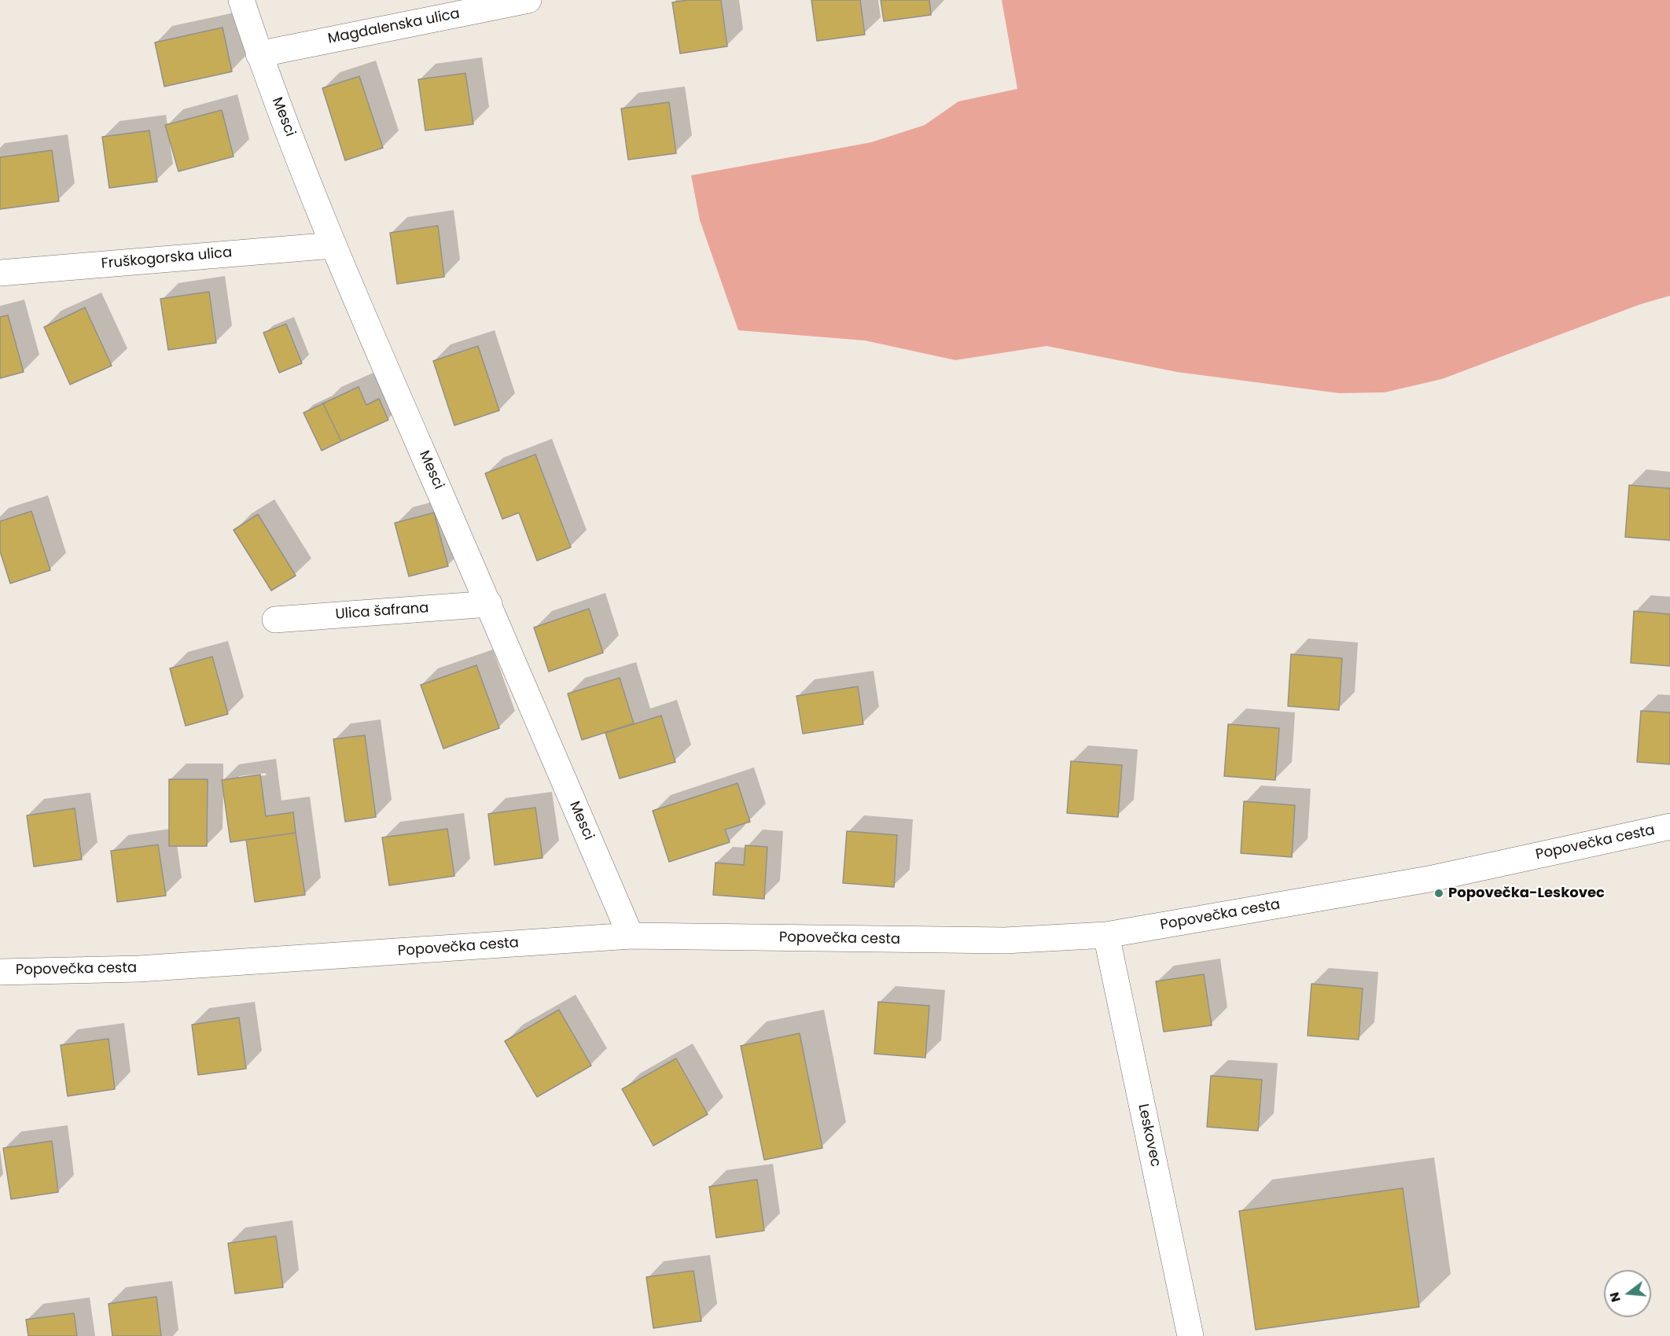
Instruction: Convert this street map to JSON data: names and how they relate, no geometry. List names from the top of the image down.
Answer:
{
  "streets": {
    "street": [
      "Magdalenska ulica",
      "Mesci",
      "Fruškogorska ulica",
      "Ulica šafrana",
      "Popovečka cesta",
      "Leskovec"
    ]
  },
  "crossings": [
    ["Magdalenska ulica", "Mesci"],
    ["Mesci", "Fruškogorska ulica"],
    ["Mesci", "Ulica šafrana"],
    ["Mesci", "Popovečka cesta"],
    ["Popovečka cesta", "Leskovec"]
  ],
  "places": ["Popovečka-Leskovec"],
  "north": "left"
}
